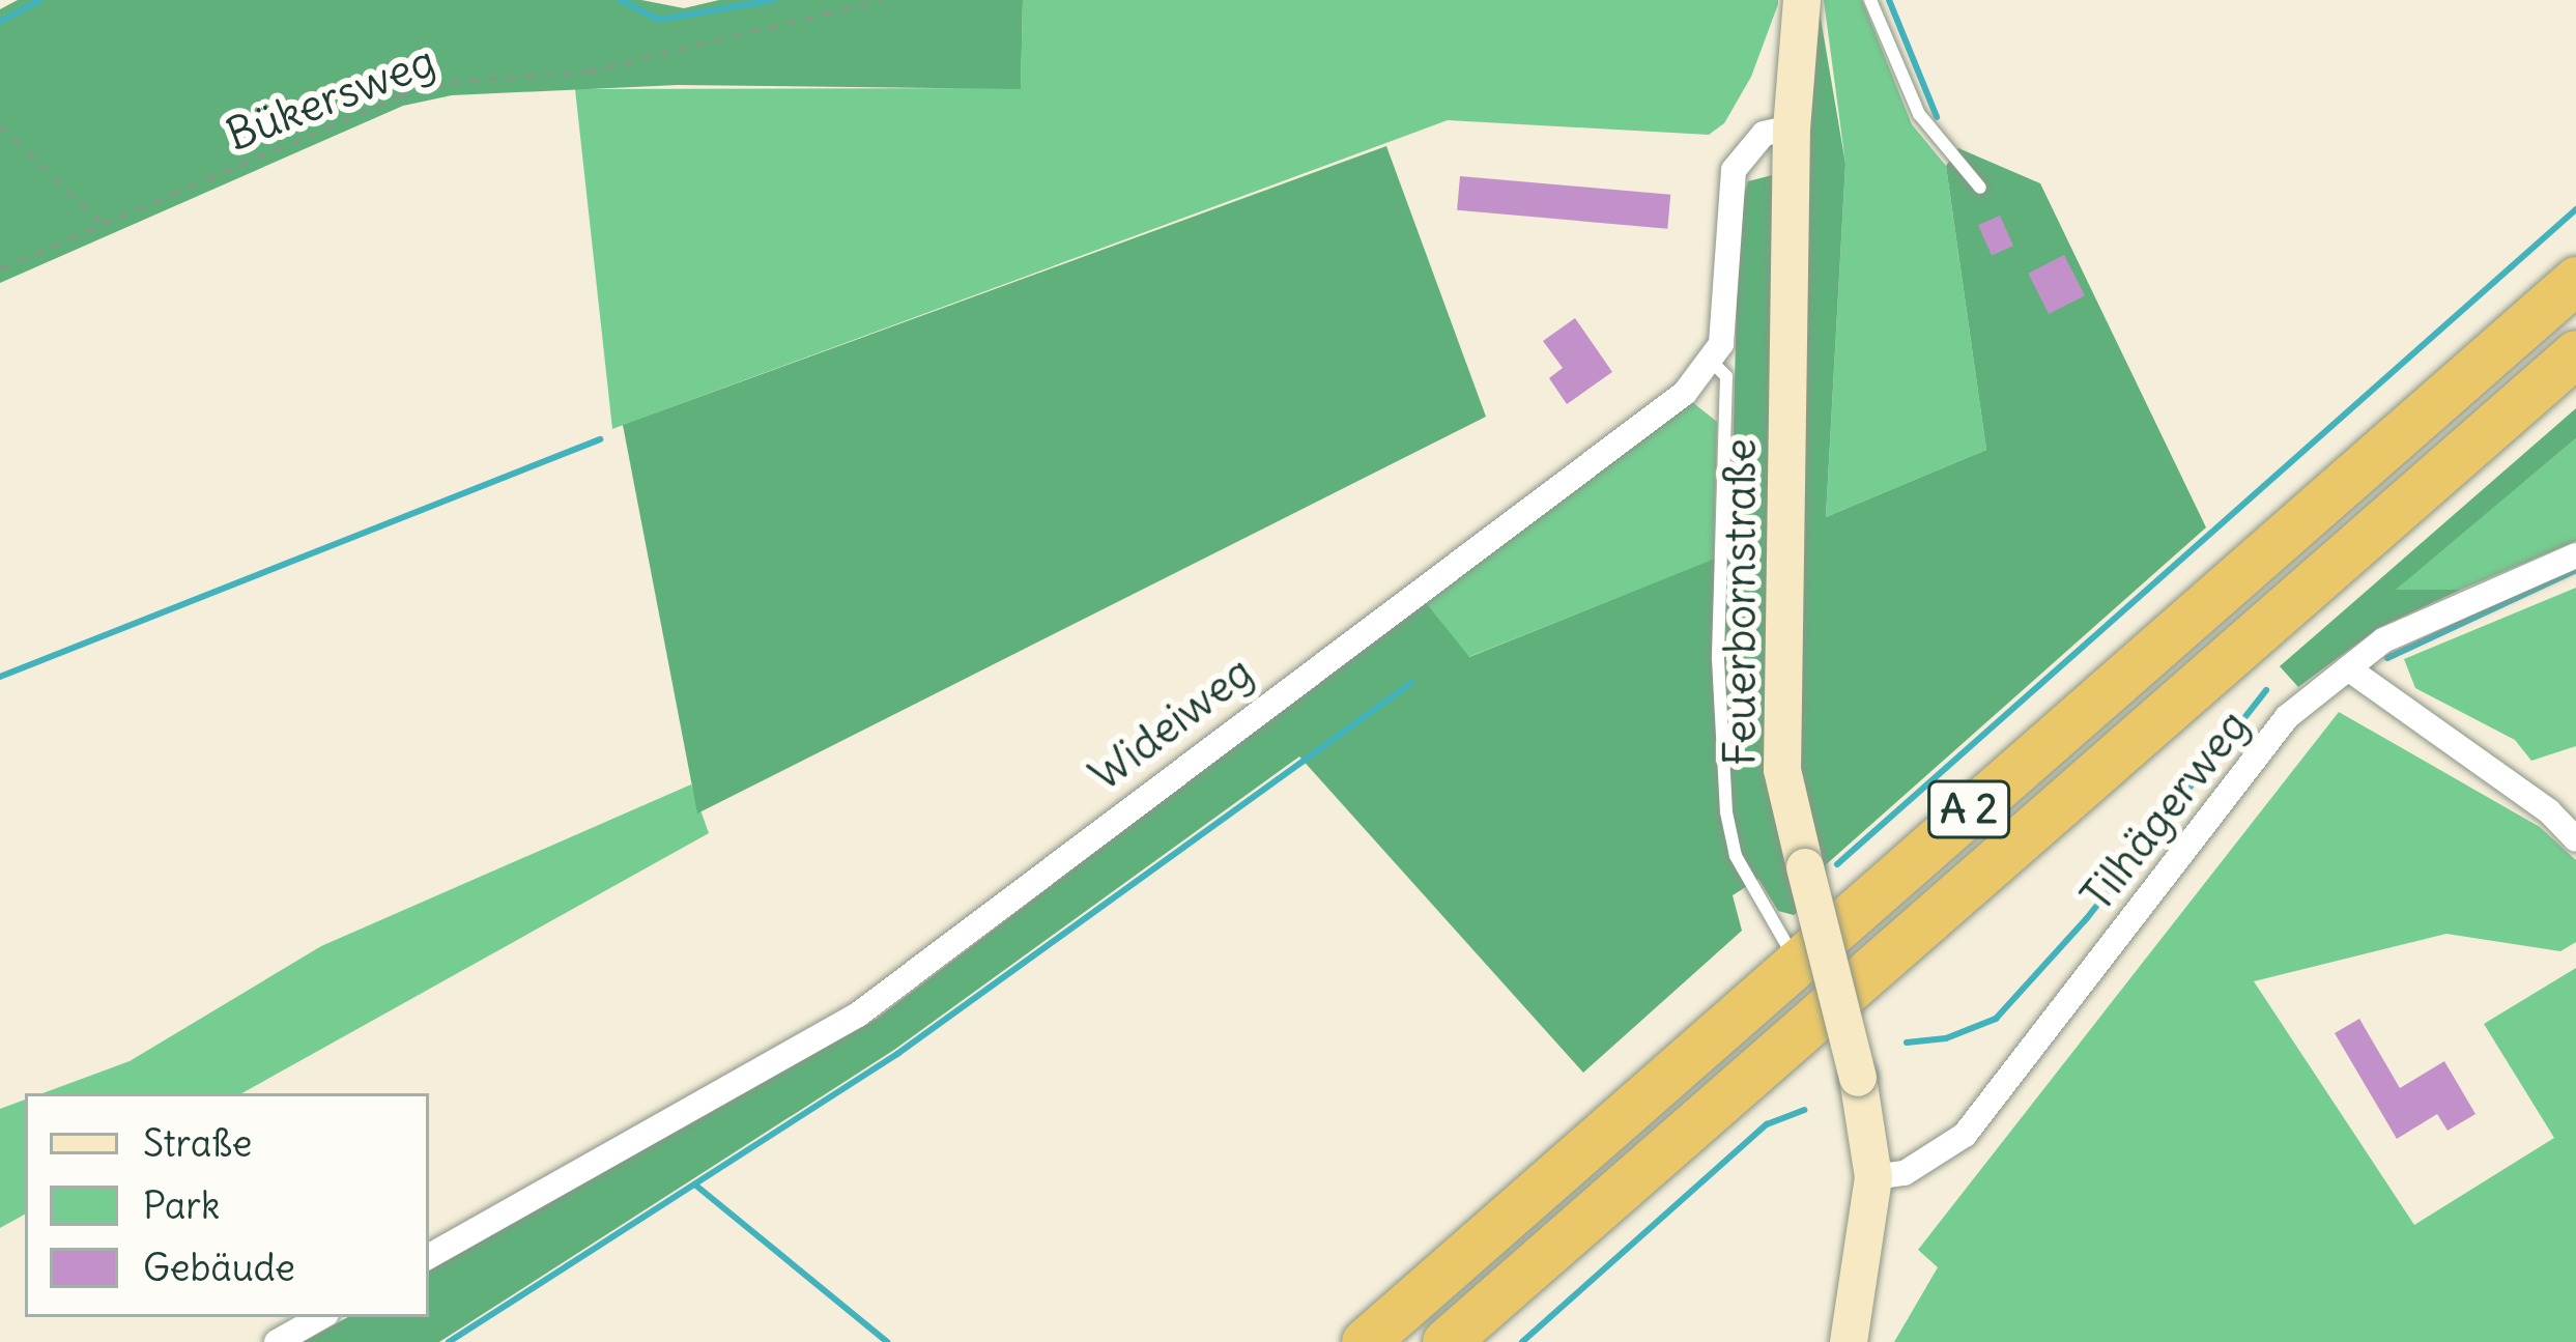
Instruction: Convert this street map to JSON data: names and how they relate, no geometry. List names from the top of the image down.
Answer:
{
  "streets": {
    "highway": ["A 2"],
    "street": ["Feuerbornstraße", "Wideiweg", "Tilhägerweg"],
    "path": ["Bükersweg"]
  },
  "crossings": [
    ["Feuerbornstraße", "Tilhägerweg"]
  ],
  "legend": ["Straße", "Park", "Gebäude"]
}
